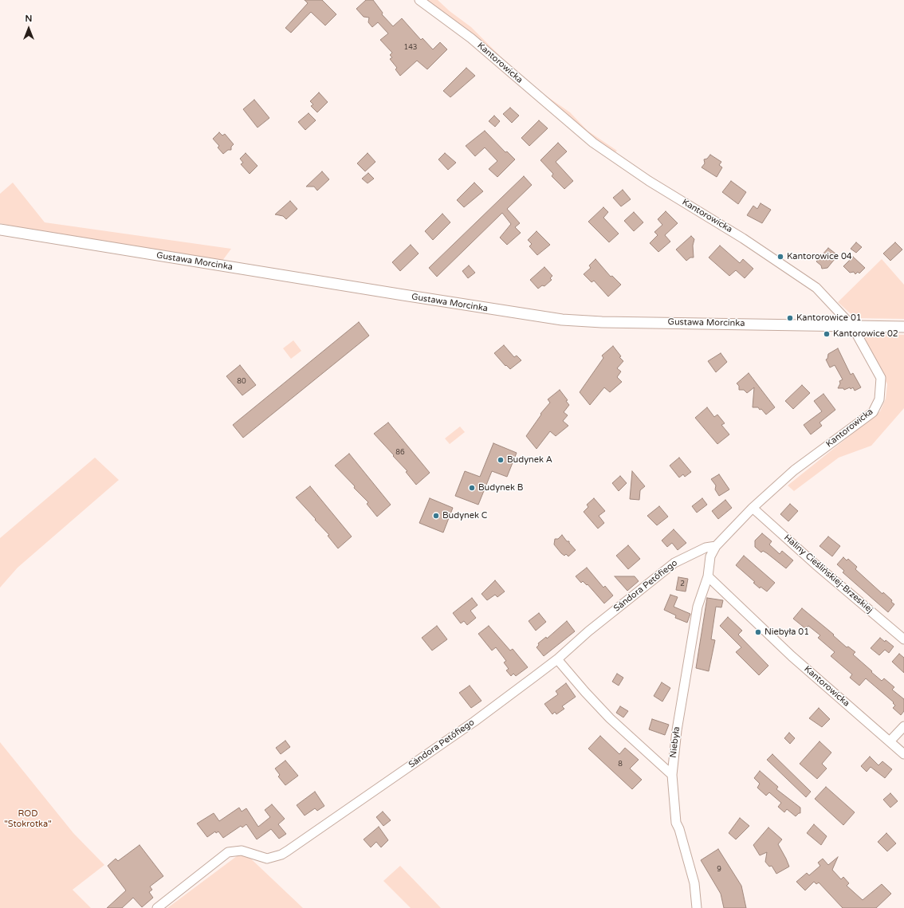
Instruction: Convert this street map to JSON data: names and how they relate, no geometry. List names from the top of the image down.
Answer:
{
  "streets": {
    "street": [
      "Kantorowicka",
      "Gustawa Morcinka",
      "Haliny Cieślińskiej-Brzeskiej",
      "Sándora Petőfiego",
      "Niebyła"
    ]
  },
  "crossings": [
    ["Kantorowicka", "Gustawa Morcinka"],
    ["Kantorowicka", "Haliny Cieślińskiej-Brzeskiej"],
    ["Kantorowicka", "Sándora Petőfiego"],
    ["Kantorowicka", "Niebyła"]
  ],
  "parks": ["ROD \"Stokrotka\""],
  "places": [
    "Kantorowice 04",
    "Kantorowice 01",
    "Kantorowice 02",
    "Budynek A",
    "Budynek B",
    "Budynek C",
    "Niebyła 01"
  ],
  "house_numbers": [
    "143",
    "80",
    "86",
    "2",
    "8",
    "9"
  ],
  "north": "top"
}
